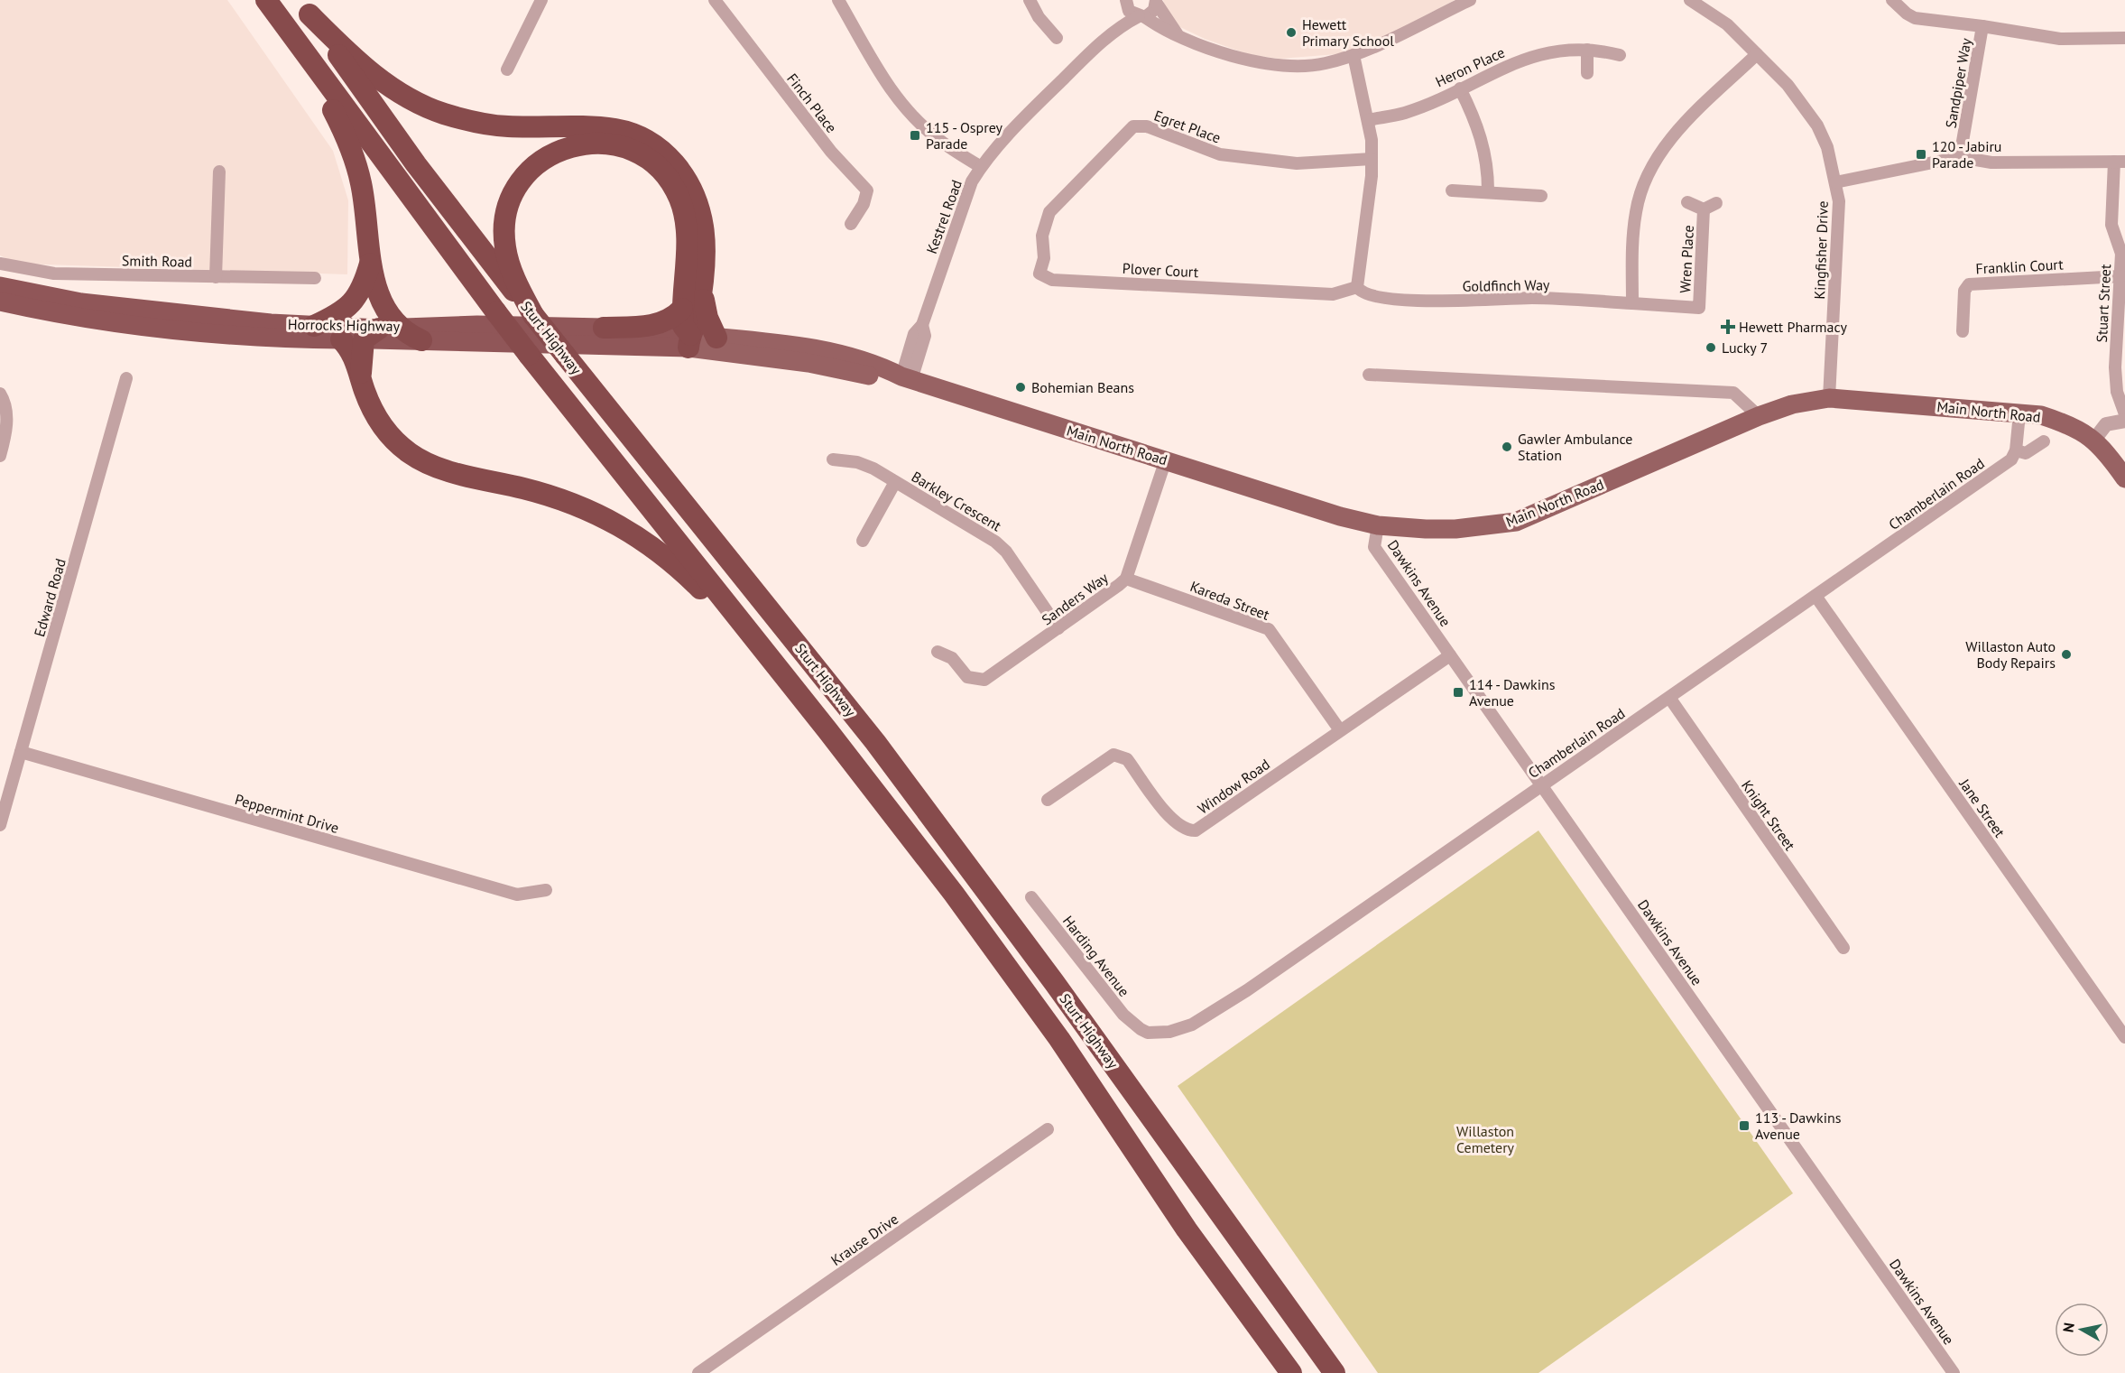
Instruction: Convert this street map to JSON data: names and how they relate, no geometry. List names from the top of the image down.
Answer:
{
  "streets": {
    "highway": ["Horrocks Highway", "Sturt Highway"],
    "main road": ["Main North Road"],
    "street": [
      "Heron Place",
      "Sandpiper Way",
      "Finch Place",
      "Egret Place",
      "Kestrel Road",
      "Kingfisher Drive",
      "Wren Place",
      "Smith Road",
      "Franklin Court",
      "Plover Court",
      "Goldfinch Way",
      "Stuart Street",
      "Chamberlain Road",
      "Barkley Crescent",
      "Dawkins Avenue",
      "Edward Road",
      "Sanders Way",
      "Kareda Street",
      "Window Road",
      "Jane Street",
      "Peppermint Drive",
      "Knight Street",
      "Harding Avenue",
      "Krause Drive"
    ]
  },
  "crossings": [
    ["Egret Place", "Plover Court"],
    ["Kestrel Road", "Main North Road"],
    ["Kingfisher Drive", "Main North Road"],
    ["Wren Place", "Goldfinch Way"],
    ["Franklin Court", "Stuart Street"],
    ["Plover Court", "Goldfinch Way"],
    ["Horrocks Highway", "Main North Road"],
    ["Main North Road", "Dawkins Avenue"],
    ["Main North Road", "Sanders Way"],
    ["Chamberlain Road", "Dawkins Avenue"],
    ["Chamberlain Road", "Jane Street"],
    ["Chamberlain Road", "Knight Street"],
    ["Chamberlain Road", "Harding Avenue"],
    ["Barkley Crescent", "Sanders Way"],
    ["Dawkins Avenue", "Window Road"],
    ["Edward Road", "Peppermint Drive"],
    ["Sanders Way", "Kareda Street"],
    ["Kareda Street", "Window Road"]
  ],
  "parks": ["Willaston Cemetery"],
  "places": {
    "other": [
      "Hewett Primary School",
      "Lucky 7",
      "Bohemian Beans",
      "Gawler Ambulance Station",
      "Willaston Auto Body Repairs"
    ],
    "transit": [
      "115 - Osprey Parade",
      "120 - Jabiru Parade",
      "114 - Dawkins Avenue",
      "113 - Dawkins Avenue"
    ],
    "health": ["Hewett Pharmacy"]
  },
  "north": "left"
}
